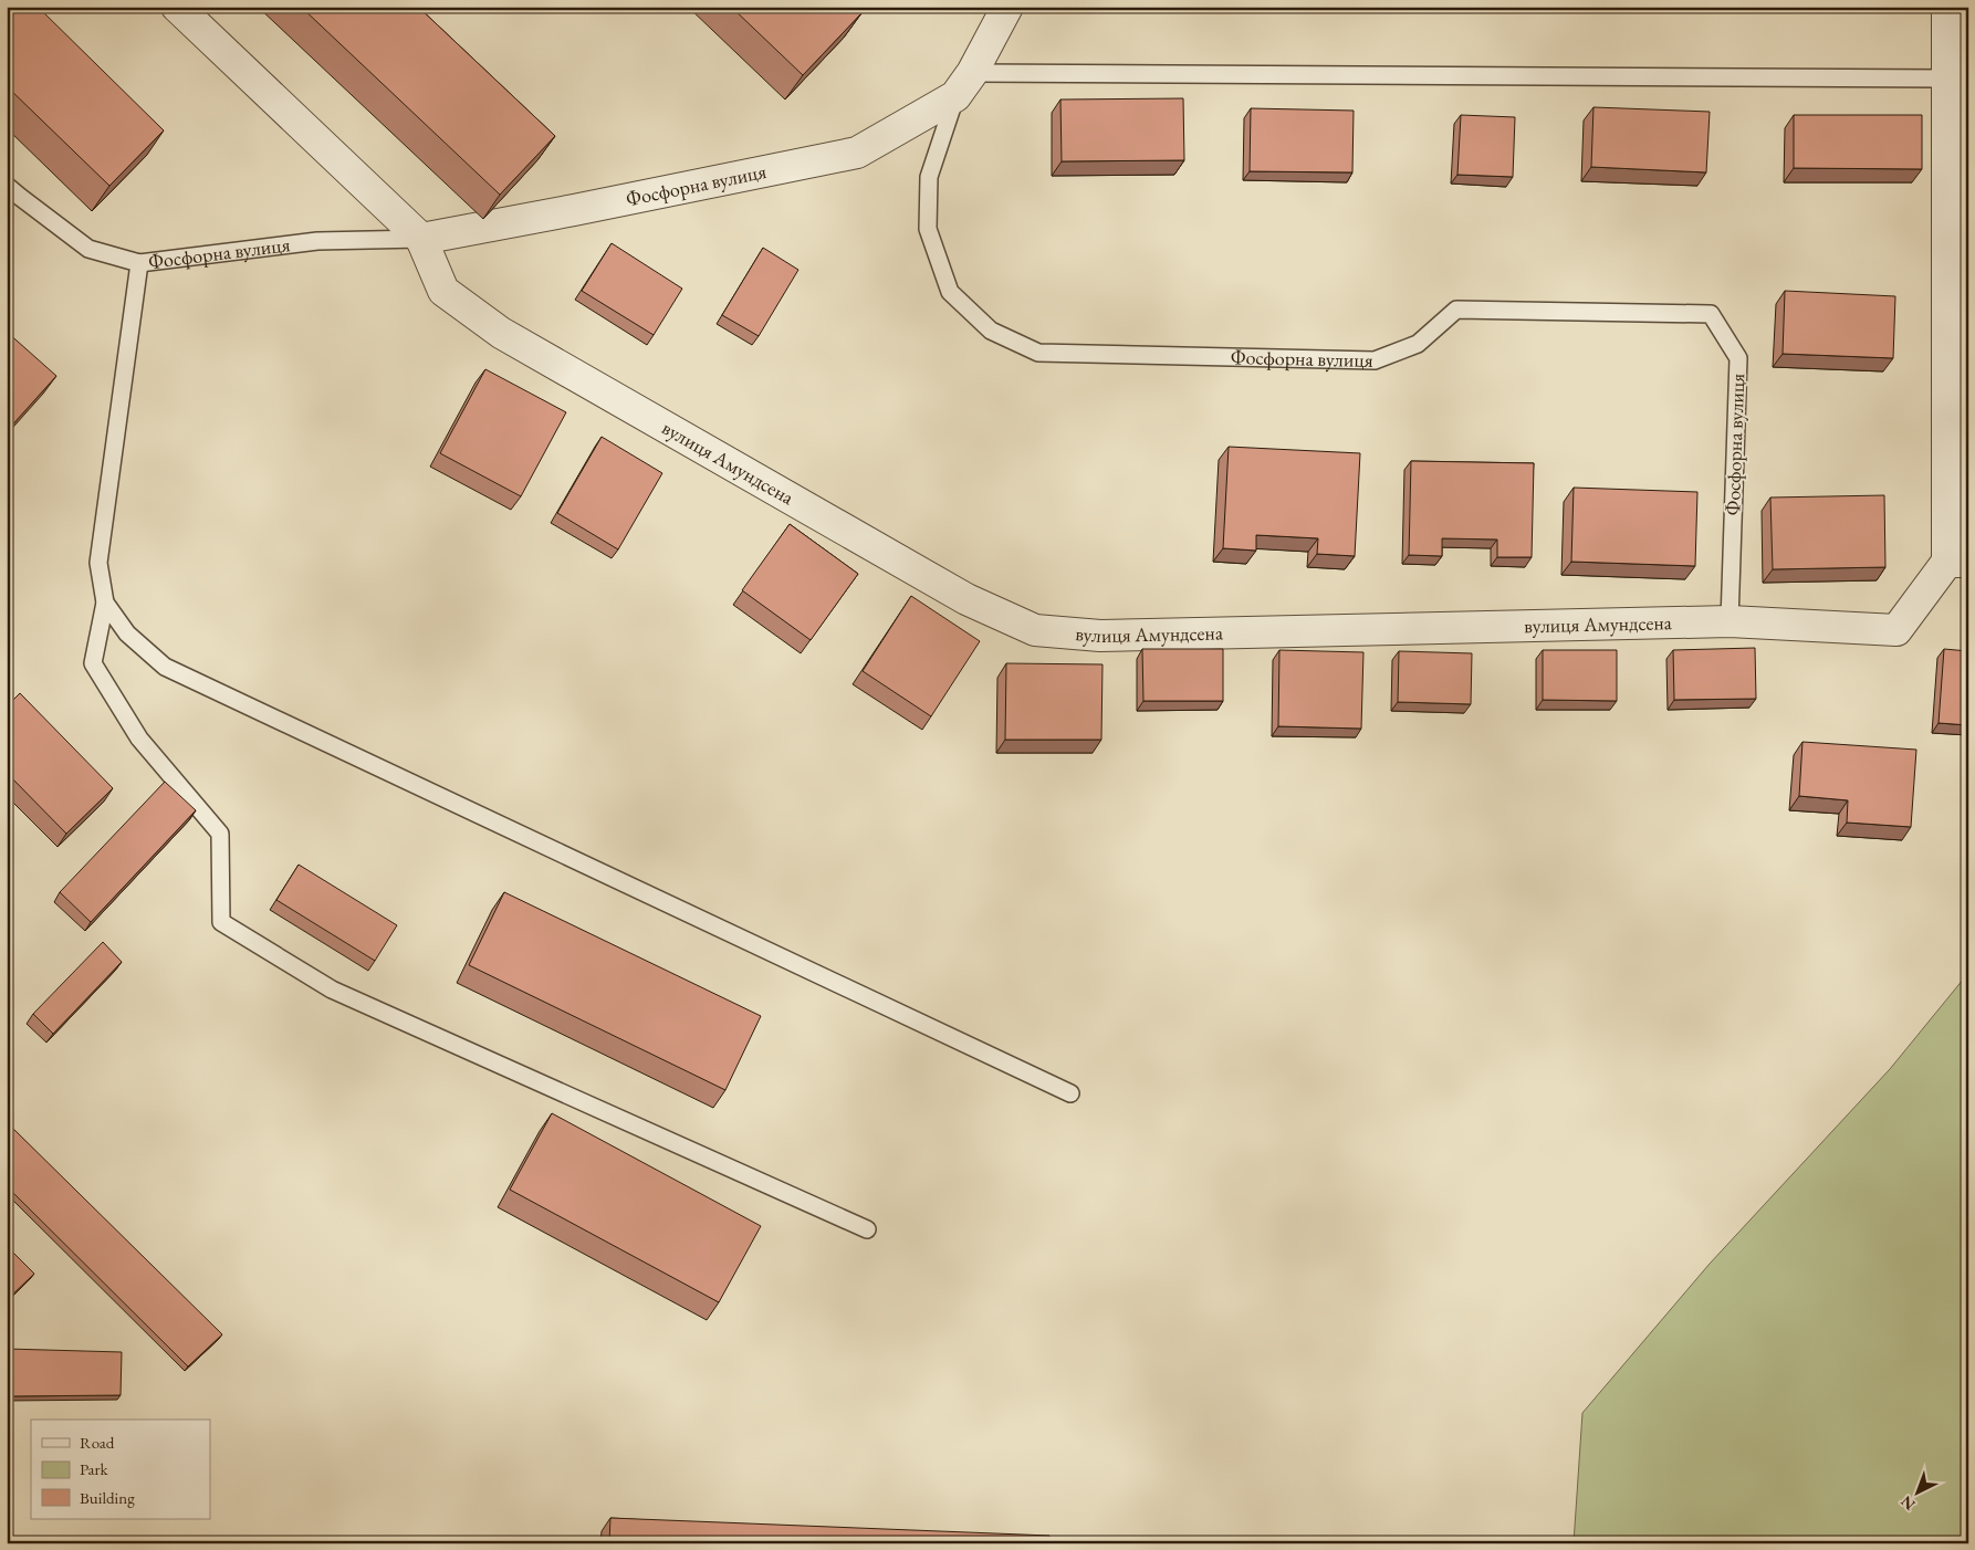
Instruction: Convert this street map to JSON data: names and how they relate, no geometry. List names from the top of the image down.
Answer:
{
  "streets": {
    "street": ["Фосфорна вулиця", "вулиця Амундсена"]
  },
  "crossings": [
    ["Фосфорна вулиця", "вулиця Амундсена"]
  ],
  "legend": ["Road", "Park", "Building"],
  "north": "bottom left"
}
